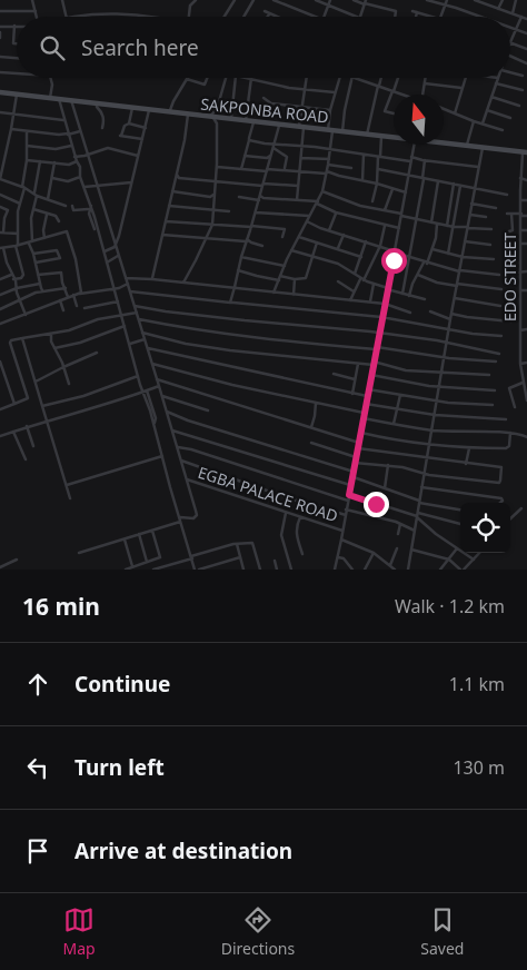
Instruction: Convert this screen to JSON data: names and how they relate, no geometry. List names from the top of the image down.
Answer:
{
  "streets": {
    "main road": ["SAKPONBA ROAD"],
    "street": ["EDO STREET", "EGBA PALACE ROAD"]
  },
  "crossings": [
    ["SAKPONBA ROAD", "EDO STREET"]
  ],
  "north": "top",
  "page": {
    "search": "Search here",
    "heading": ["16 min", "Walk · 1.2 km"],
    "list": [
      ["Continue", "1.1 km"],
      ["Turn left", "130 m"],
      "Arrive at destination"
    ],
    "nav": ["Map", "Directions", "Saved"]
  }
}
